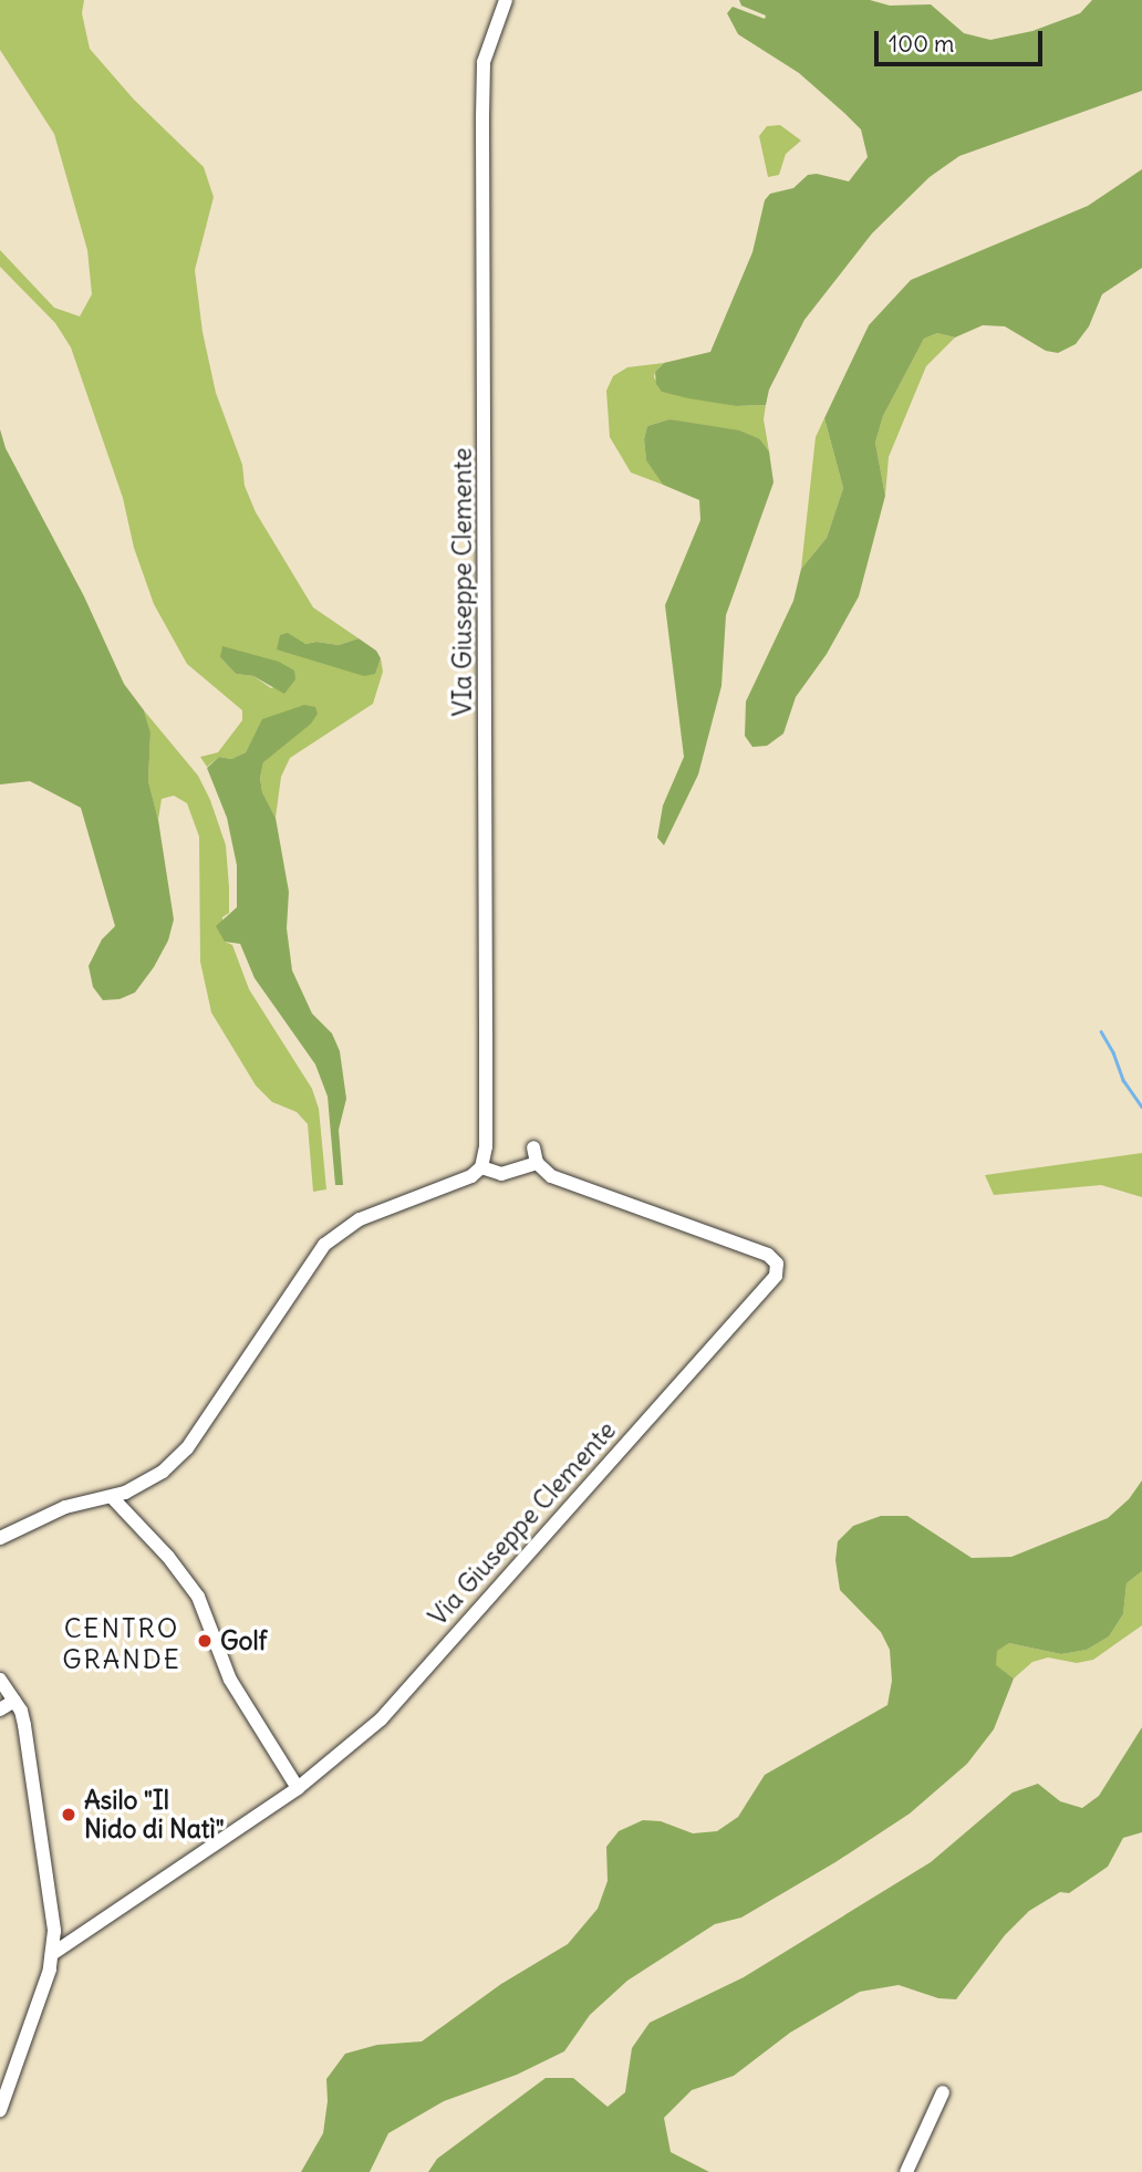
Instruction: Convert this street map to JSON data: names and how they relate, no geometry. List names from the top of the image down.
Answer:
{
  "streets": {
    "street": ["VIa Giuseppe Clemente", "Via Giuseppe Clemente"]
  },
  "districts": ["CENTRO GRANDE"],
  "places": ["Golf", "Asilo \"Il Nido di Natì\""],
  "scale_bar": "100 m"
}
